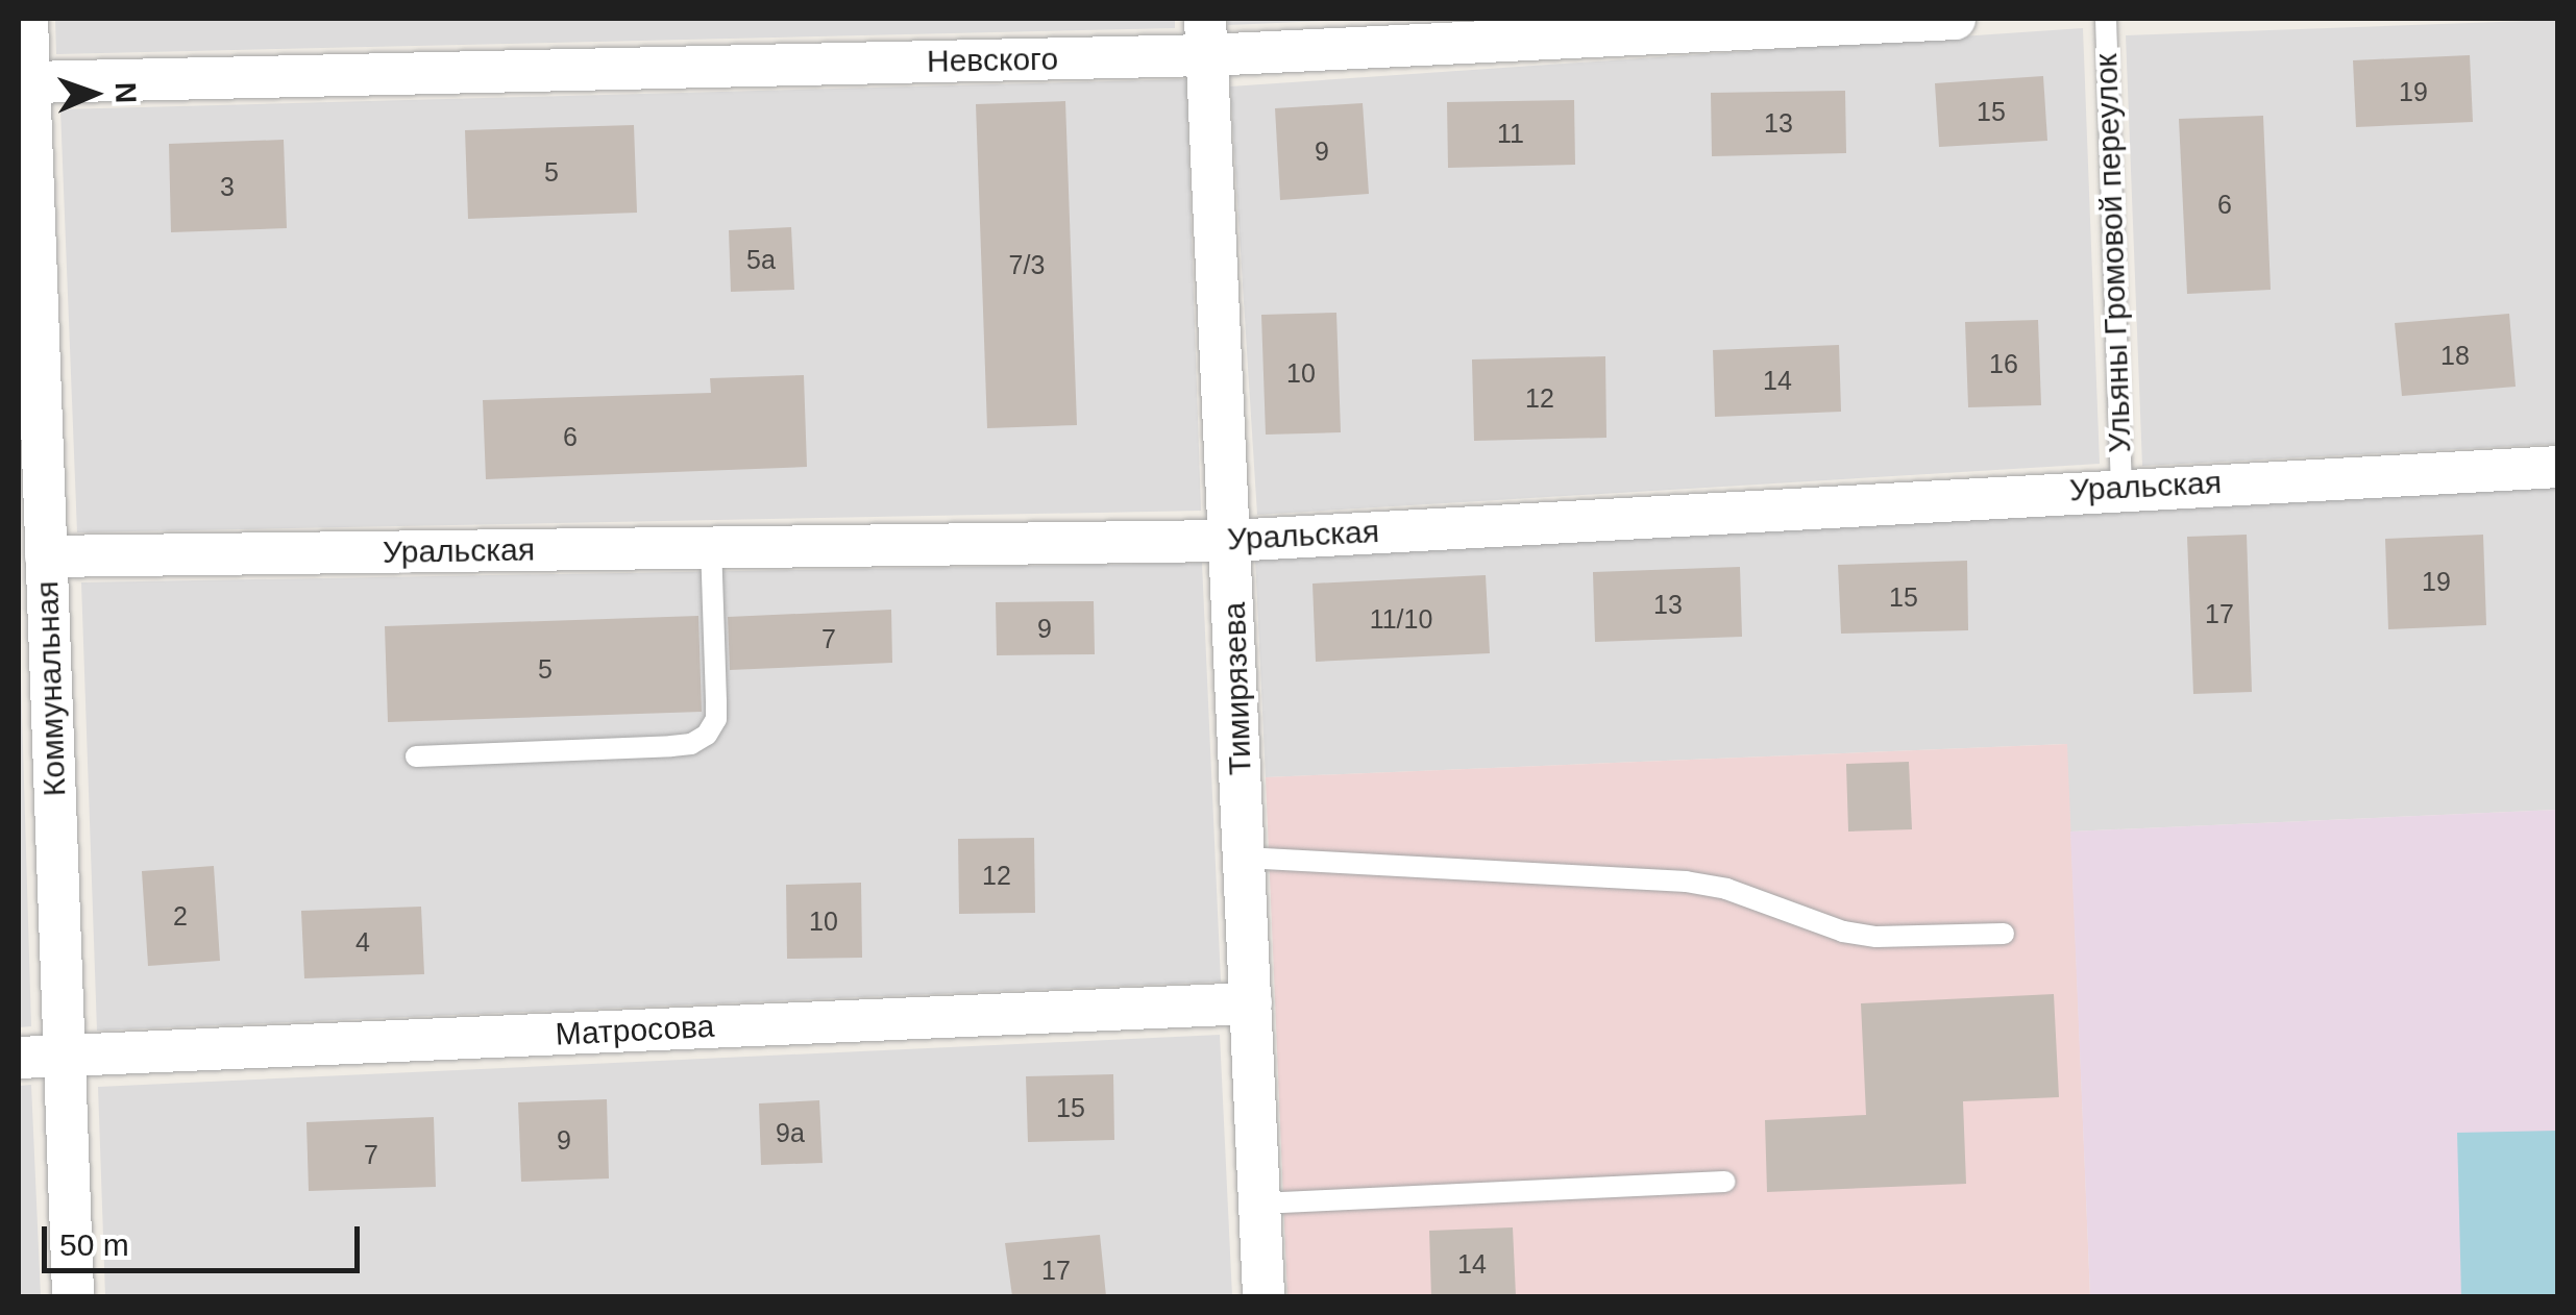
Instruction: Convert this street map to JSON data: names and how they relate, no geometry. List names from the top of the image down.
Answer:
{
  "streets": {
    "street": [
      "Невского",
      "Уральская",
      "Коммунальная",
      "Тимирязева",
      "Матросова"
    ],
    "lane": ["Ульяны Громовой переулок"]
  },
  "crossings": [
    ["Невского", "Коммунальная"],
    ["Невского", "Тимирязева"],
    ["Ульяны Громовой переулок", "Уральская"],
    ["Уральская", "Коммунальная"],
    ["Уральская", "Тимирязева"],
    ["Коммунальная", "Матросова"],
    ["Тимирязева", "Матросова"]
  ],
  "house_numbers": [
    "19",
    "15",
    "13",
    "11",
    "9",
    "5",
    "3",
    "6",
    "5а",
    "7/3",
    "18",
    "16",
    "10",
    "14",
    "12",
    "6",
    "19",
    "15",
    "13",
    "17",
    "11/10",
    "9",
    "7",
    "5",
    "12",
    "2",
    "10",
    "4",
    "15",
    "9а",
    "9",
    "7",
    "14",
    "17"
  ],
  "scale_bar": "50 m",
  "north": "right"
}
